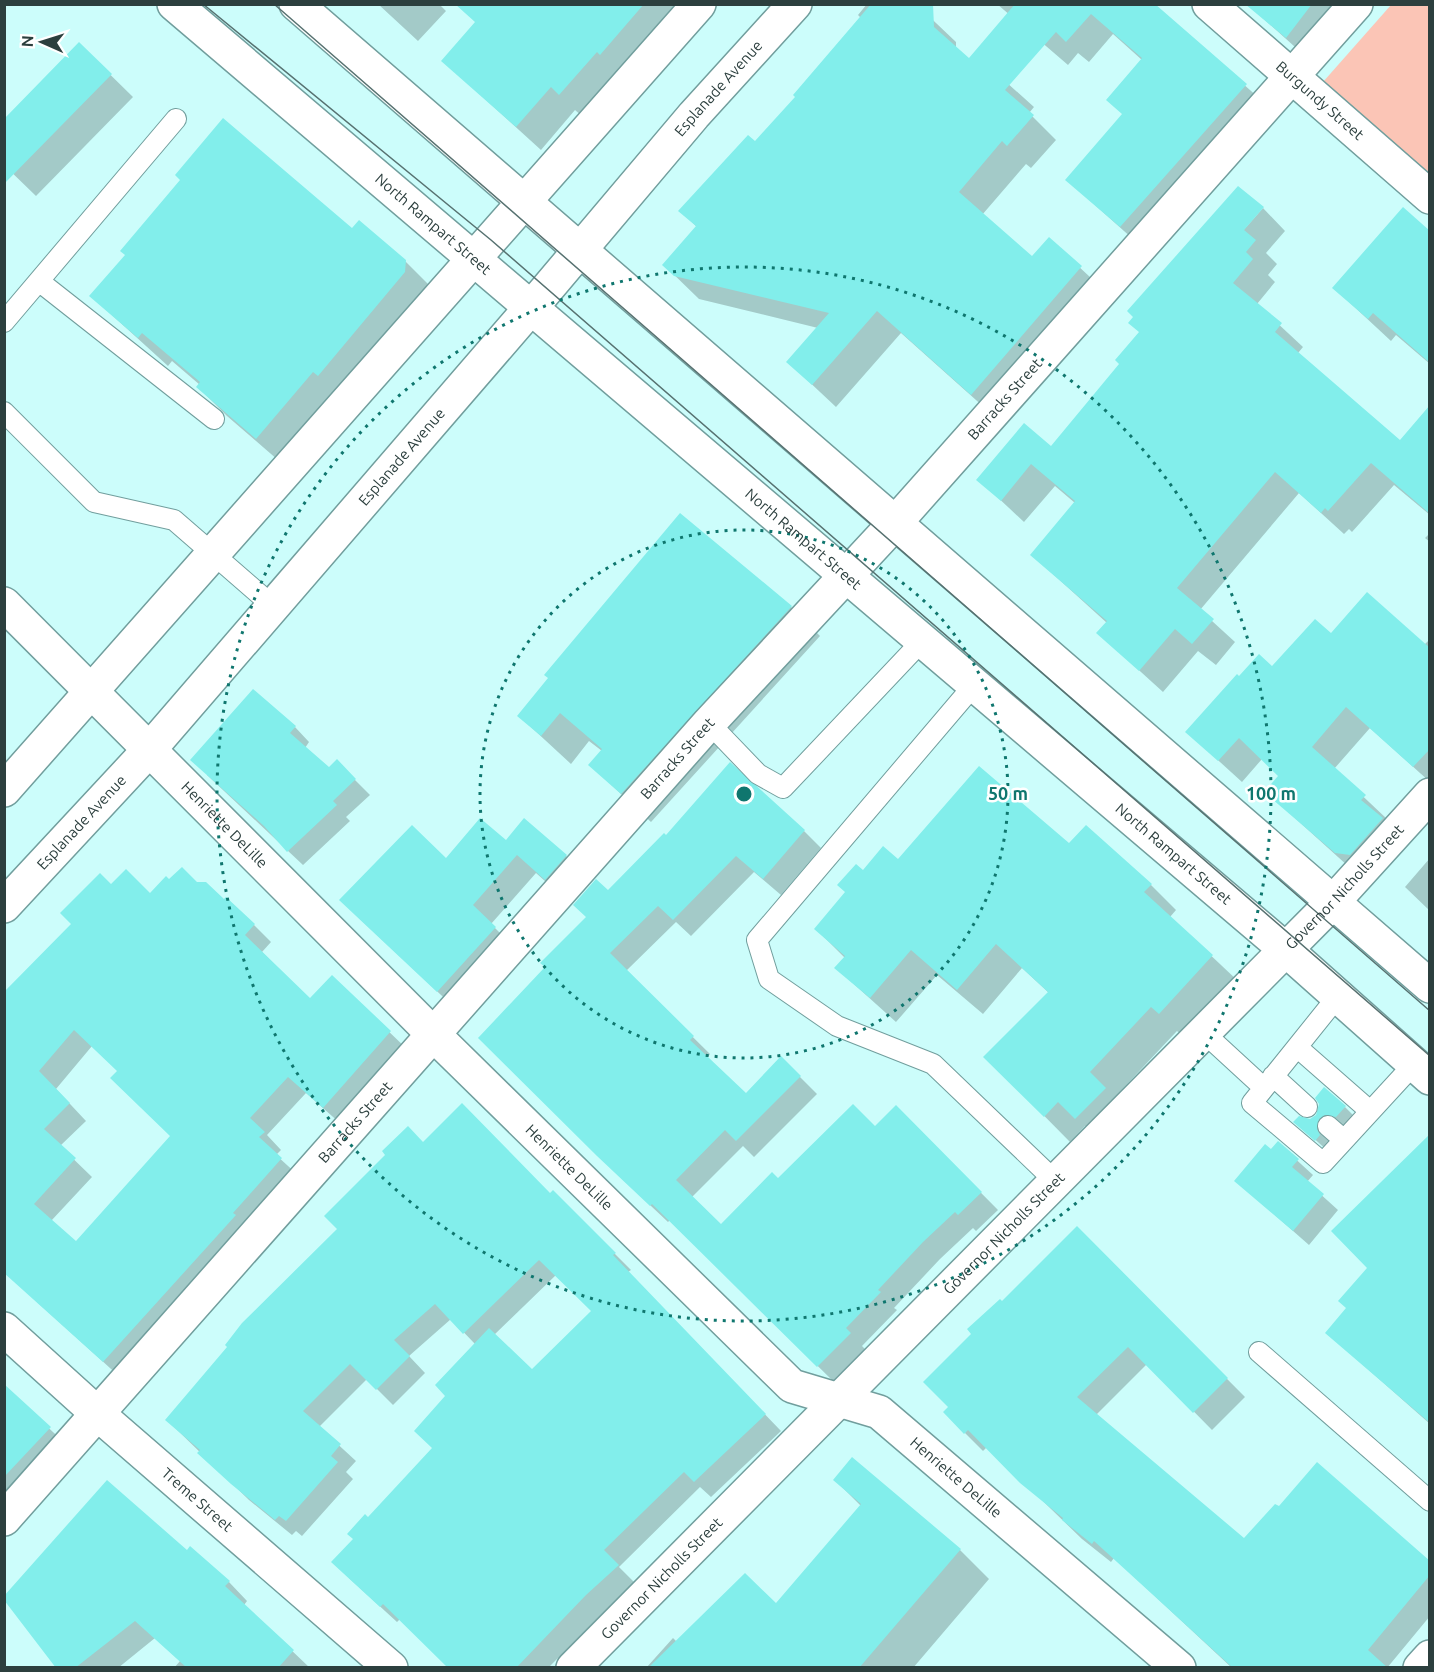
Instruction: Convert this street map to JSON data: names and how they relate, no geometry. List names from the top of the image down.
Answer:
{
  "streets": {
    "street": [
      "Esplanade Avenue",
      "Burgundy Street",
      "North Rampart Street",
      "Barracks Street",
      "Henriette DeLille",
      "Governor Nicholls Street",
      "Treme Street"
    ]
  },
  "crossings": [
    ["Esplanade Avenue", "North Rampart Street"],
    ["Esplanade Avenue", "Henriette DeLille"],
    ["Burgundy Street", "Barracks Street"],
    ["North Rampart Street", "Barracks Street"],
    ["North Rampart Street", "Governor Nicholls Street"],
    ["Barracks Street", "Henriette DeLille"],
    ["Barracks Street", "Treme Street"],
    ["Henriette DeLille", "Governor Nicholls Street"]
  ],
  "north": "left",
  "rings": ["50 m", "100 m"]
}
